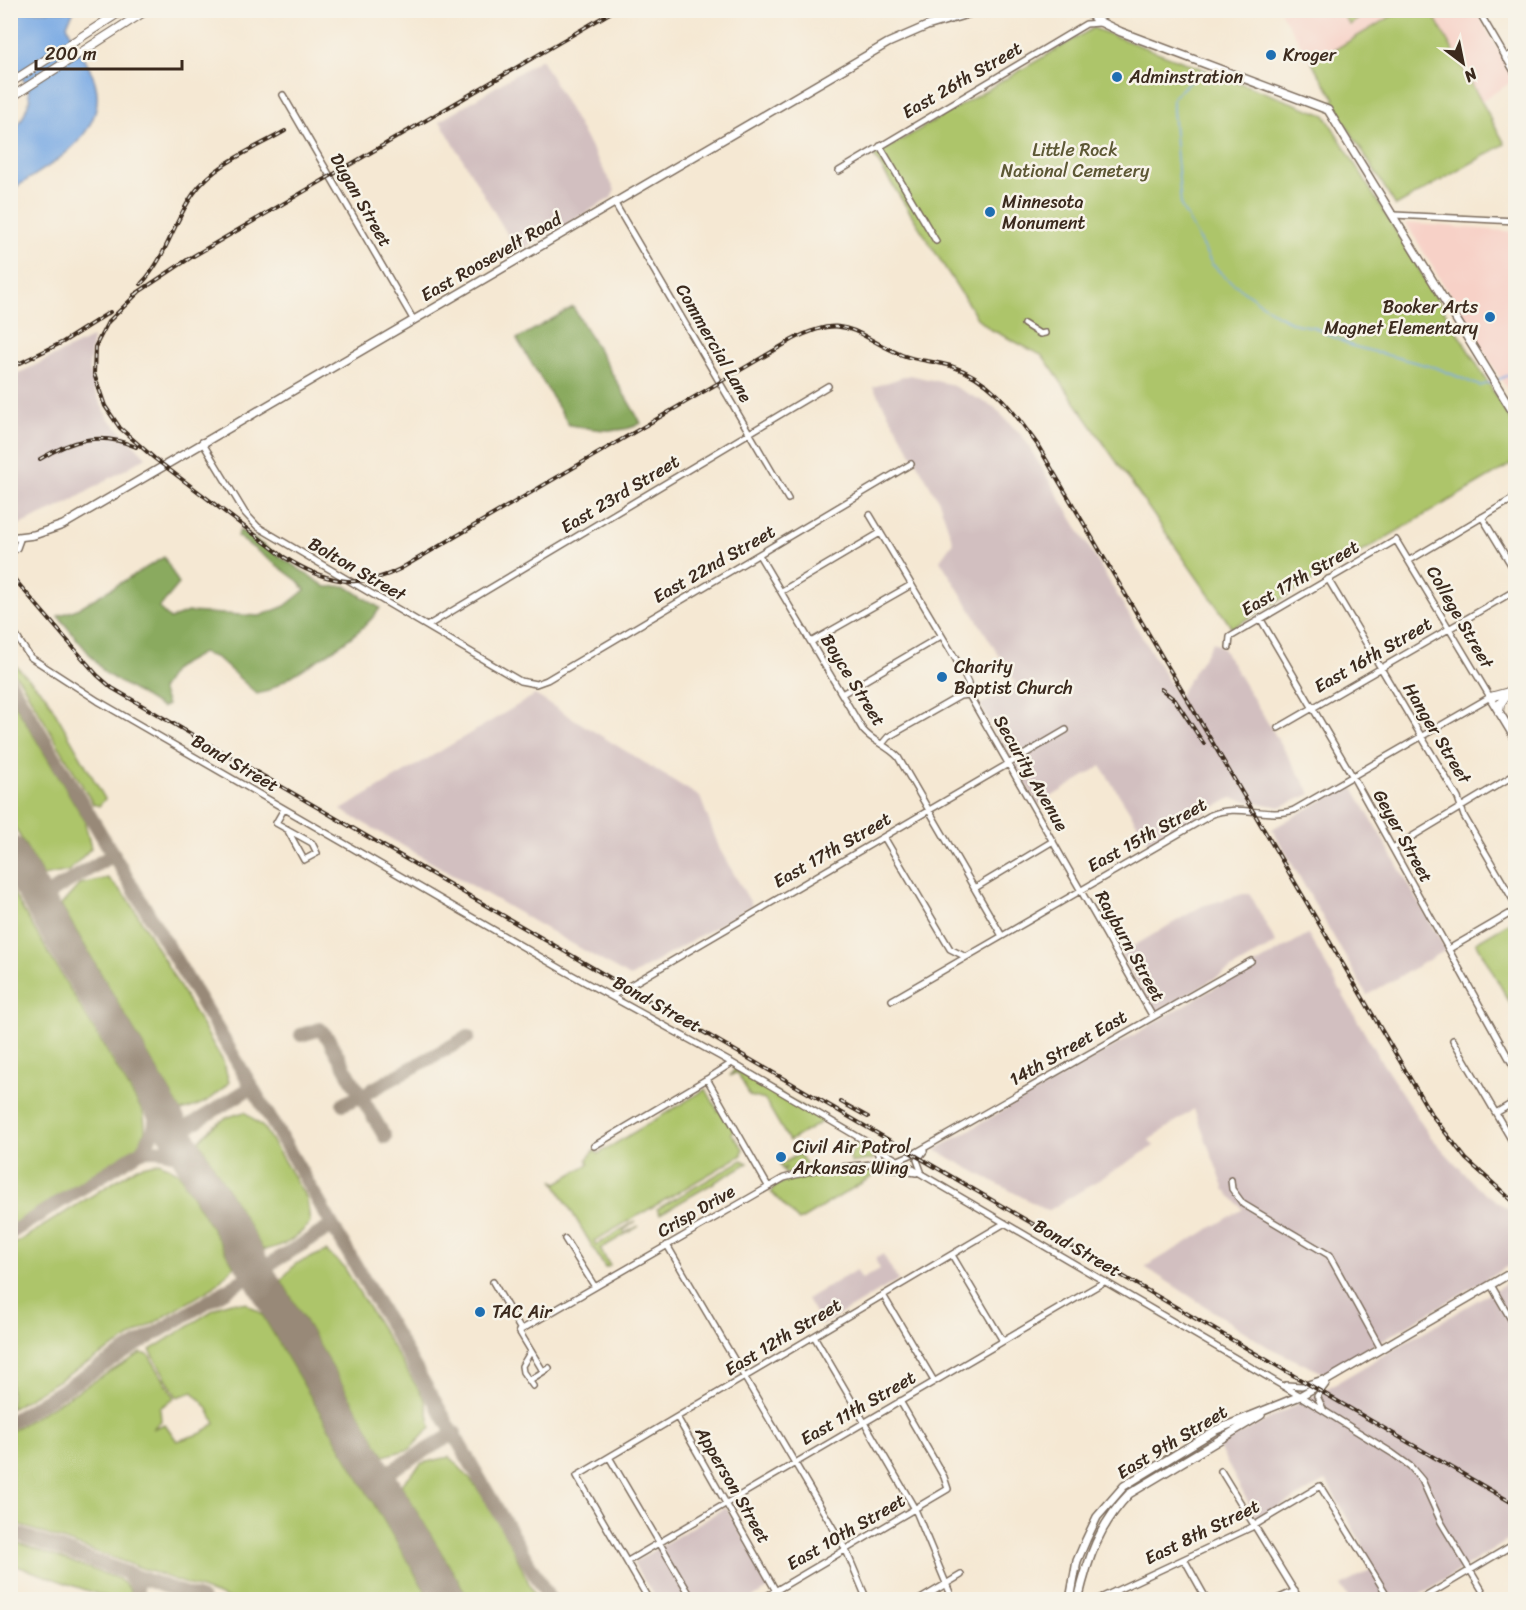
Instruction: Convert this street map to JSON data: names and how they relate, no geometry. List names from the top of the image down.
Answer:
{
  "streets": {
    "main road": ["East Roosevelt Road", "College Street", "East 9th Street"],
    "street": [
      "East 26th Street",
      "Dugan Street",
      "Commercial Lane",
      "East 23rd Street",
      "East 22nd Street",
      "Bolton Street",
      "East 17th Street",
      "East 16th Street",
      "Boyce Street",
      "Hanger Street",
      "Bond Street",
      "Security Avenue",
      "East 15th Street",
      "Geyer Street",
      "Rayburn Street",
      "14th Street East",
      "Crisp Drive",
      "East 12th Street",
      "East 11th Street",
      "Apperson Street",
      "East 10th Street",
      "East 8th Street"
    ]
  },
  "crossings": [
    ["Dugan Street", "East Roosevelt Road"],
    ["East Roosevelt Road", "Commercial Lane"],
    ["East Roosevelt Road", "Bolton Street"],
    ["Commercial Lane", "East 23rd Street"],
    ["East 23rd Street", "Bolton Street"],
    ["East 22nd Street", "Bolton Street"],
    ["East 22nd Street", "Boyce Street"],
    ["East 17th Street", "College Street"],
    ["East 17th Street", "Boyce Street"],
    ["East 17th Street", "Hanger Street"],
    ["East 17th Street", "Bond Street"],
    ["East 17th Street", "Security Avenue"],
    ["East 17th Street", "Geyer Street"],
    ["College Street", "East 16th Street"],
    ["College Street", "East 15th Street"],
    ["East 16th Street", "Hanger Street"],
    ["East 16th Street", "Geyer Street"],
    ["Boyce Street", "East 15th Street"],
    ["Hanger Street", "East 15th Street"],
    ["Bond Street", "14th Street East"],
    ["Bond Street", "Crisp Drive"],
    ["Bond Street", "East 12th Street"],
    ["Bond Street", "East 11th Street"],
    ["Bond Street", "East 9th Street"],
    ["Security Avenue", "East 15th Street"],
    ["Security Avenue", "Rayburn Street"],
    ["East 15th Street", "Geyer Street"],
    ["East 15th Street", "Rayburn Street"],
    ["Rayburn Street", "14th Street East"],
    ["14th Street East", "Crisp Drive"],
    ["East 12th Street", "East 11th Street"],
    ["East 12th Street", "Apperson Street"],
    ["East 11th Street", "Apperson Street"],
    ["East 11th Street", "East 10th Street"],
    ["Apperson Street", "East 10th Street"]
  ],
  "parks": ["Little Rock National Cemetery"],
  "places": [
    "Kroger",
    "Adminstration",
    "Minnesota Monument",
    "Booker Arts Magnet Elementary",
    "Charity Baptist Church",
    "Civil Air Patrol Arkansas Wing",
    "TAC Air"
  ],
  "scale_bar": "200 m",
  "north": "bottom right"
}
